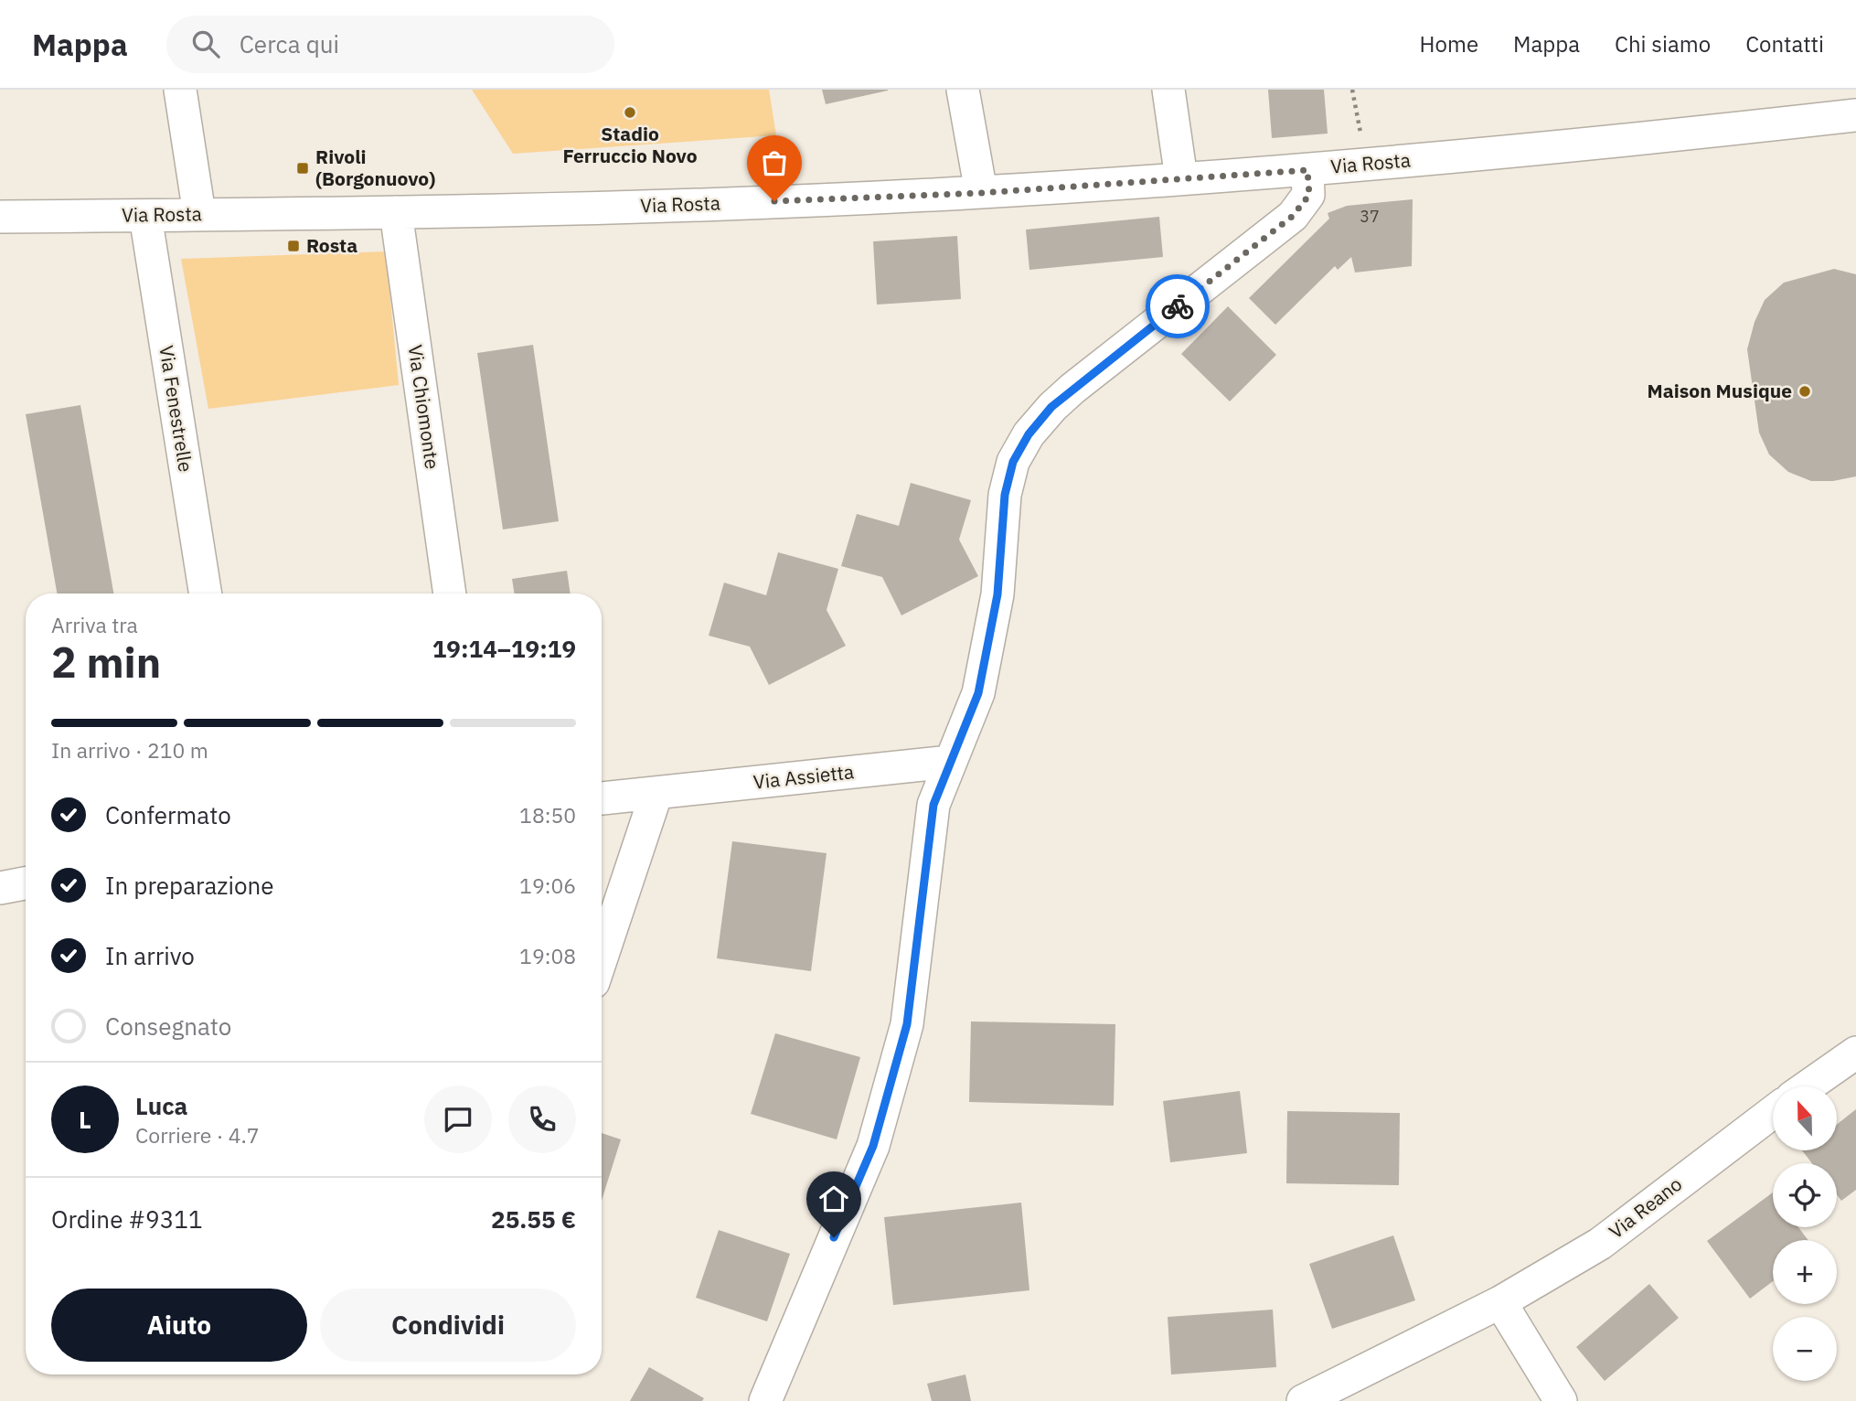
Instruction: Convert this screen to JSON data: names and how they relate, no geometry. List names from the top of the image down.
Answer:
{
  "streets": {
    "street": [
      "Via Rosta",
      "Via Chiomonte",
      "Via Fenestrelle",
      "Via Assietta",
      "Via Reano"
    ]
  },
  "crossings": [
    ["Via Rosta", "Via Chiomonte"],
    ["Via Rosta", "Via Fenestrelle"]
  ],
  "places": {
    "other": ["Stadio Ferruccio Novo", "Maison Musique"],
    "transit": ["Rivoli (Borgonuovo)", "Rosta"]
  },
  "house_numbers": ["37"],
  "north": "top",
  "page": {
    "header": "Mappa",
    "search": "Cerca qui",
    "nav": [
      "Home",
      "Mappa",
      "Chi siamo",
      "Contatti"
    ],
    "heading": ["2 min", "Arriva tra", "19:14–19:19"],
    "panel": [
      "Luca",
      "Corriere · 4.7",
      "Ordine #9311",
      "25.55 €"
    ],
    "bar": "In arrivo · 210 m",
    "list": [
      ["Confermato", "18:50"],
      ["In preparazione", "19:06"],
      ["In arrivo", "19:08"],
      "Consegnato"
    ],
    "round": "L",
    "map_buttons": ["+", "−"],
    "buttons": ["Aiuto", "Condividi"]
  }
}
